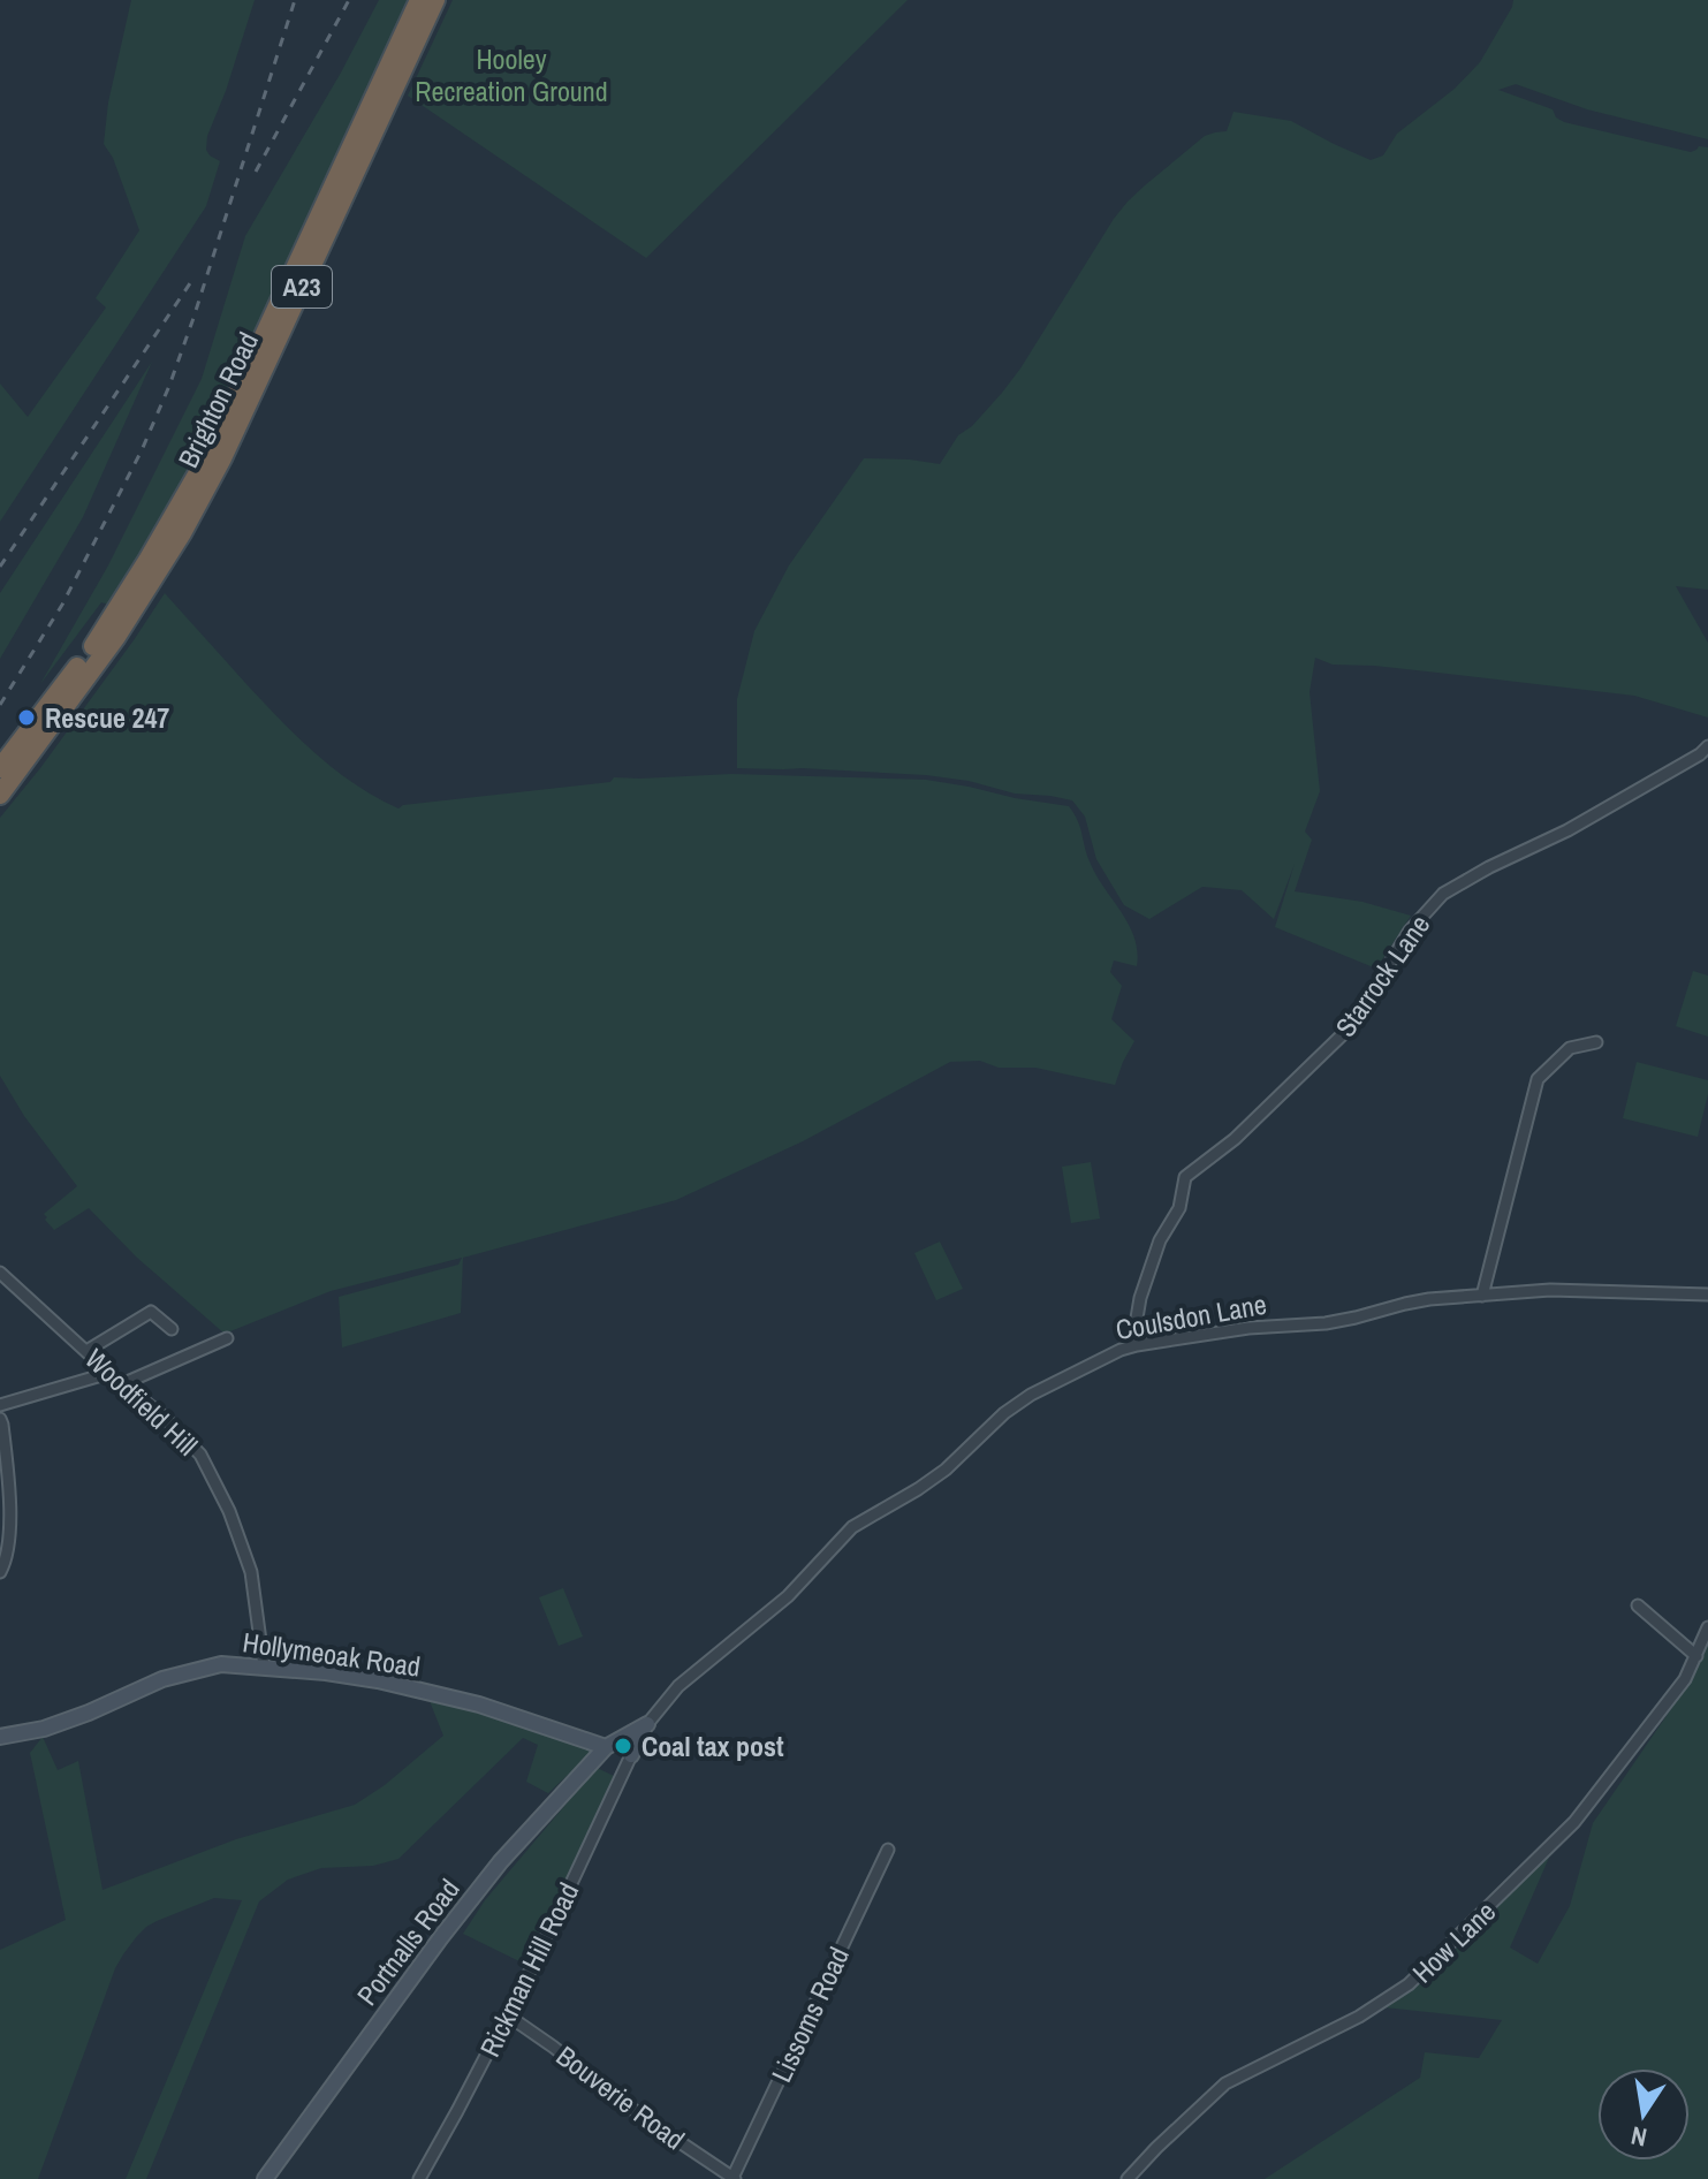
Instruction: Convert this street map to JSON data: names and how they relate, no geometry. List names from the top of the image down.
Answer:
{
  "streets": {
    "highway": ["A23", "Brighton Road"],
    "street": [
      "Starrock Lane",
      "Coulsdon Lane",
      "Woodfield Hill",
      "Hollymeoak Road",
      "Portnalls Road",
      "How Lane",
      "Rickman Hill Road",
      "Lissoms Road",
      "Bouverie Road"
    ]
  },
  "crossings": [
    ["Starrock Lane", "Coulsdon Lane"],
    ["Coulsdon Lane", "Hollymeoak Road"],
    ["Coulsdon Lane", "Portnalls Road"],
    ["Coulsdon Lane", "Rickman Hill Road"],
    ["Woodfield Hill", "Hollymeoak Road"],
    ["Hollymeoak Road", "Portnalls Road"],
    ["Rickman Hill Road", "Bouverie Road"],
    ["Lissoms Road", "Bouverie Road"]
  ],
  "parks": ["Hooley Recreation Ground"],
  "places": ["Rescue 247", "Coal tax post"],
  "north": "bottom"
}
